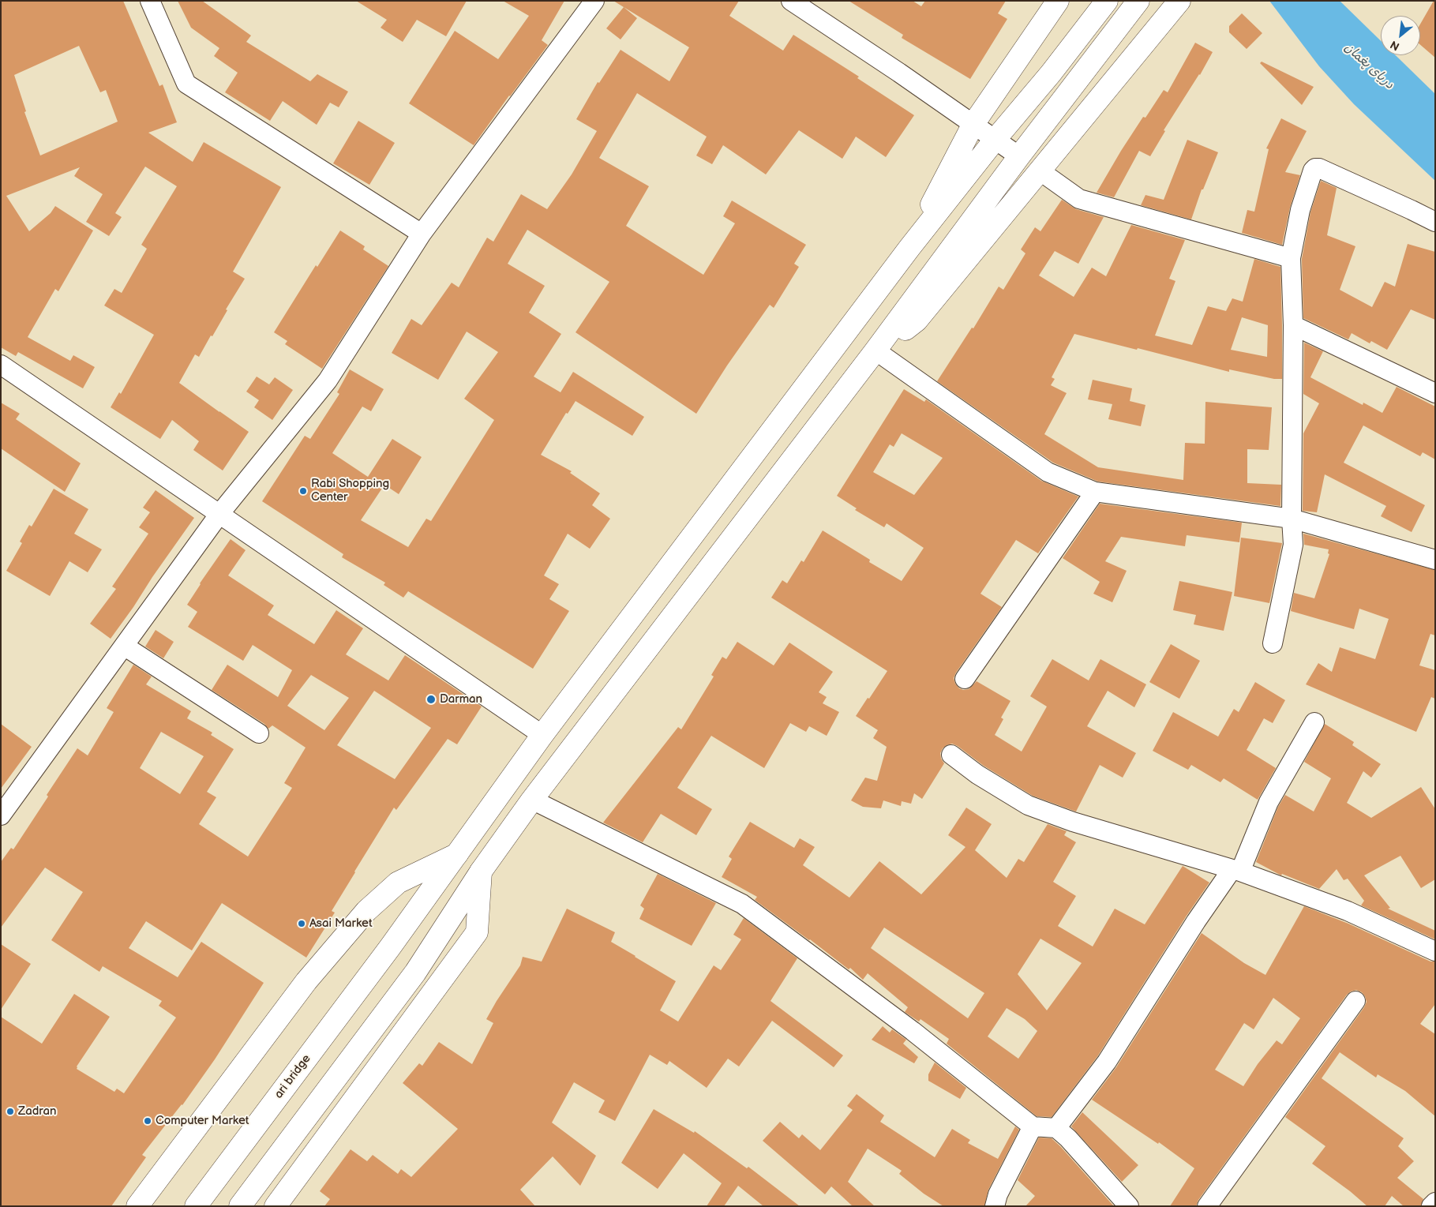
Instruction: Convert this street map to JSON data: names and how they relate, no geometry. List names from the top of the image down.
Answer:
{
  "streets": {
    "main road": ["ari bridge"]
  },
  "water": ["دریای پغمان"],
  "places": [
    "Rabi Shopping Center",
    "Darman",
    "Asai Market",
    "Zadran",
    "Computer Market"
  ],
  "north": "bottom left"
}
